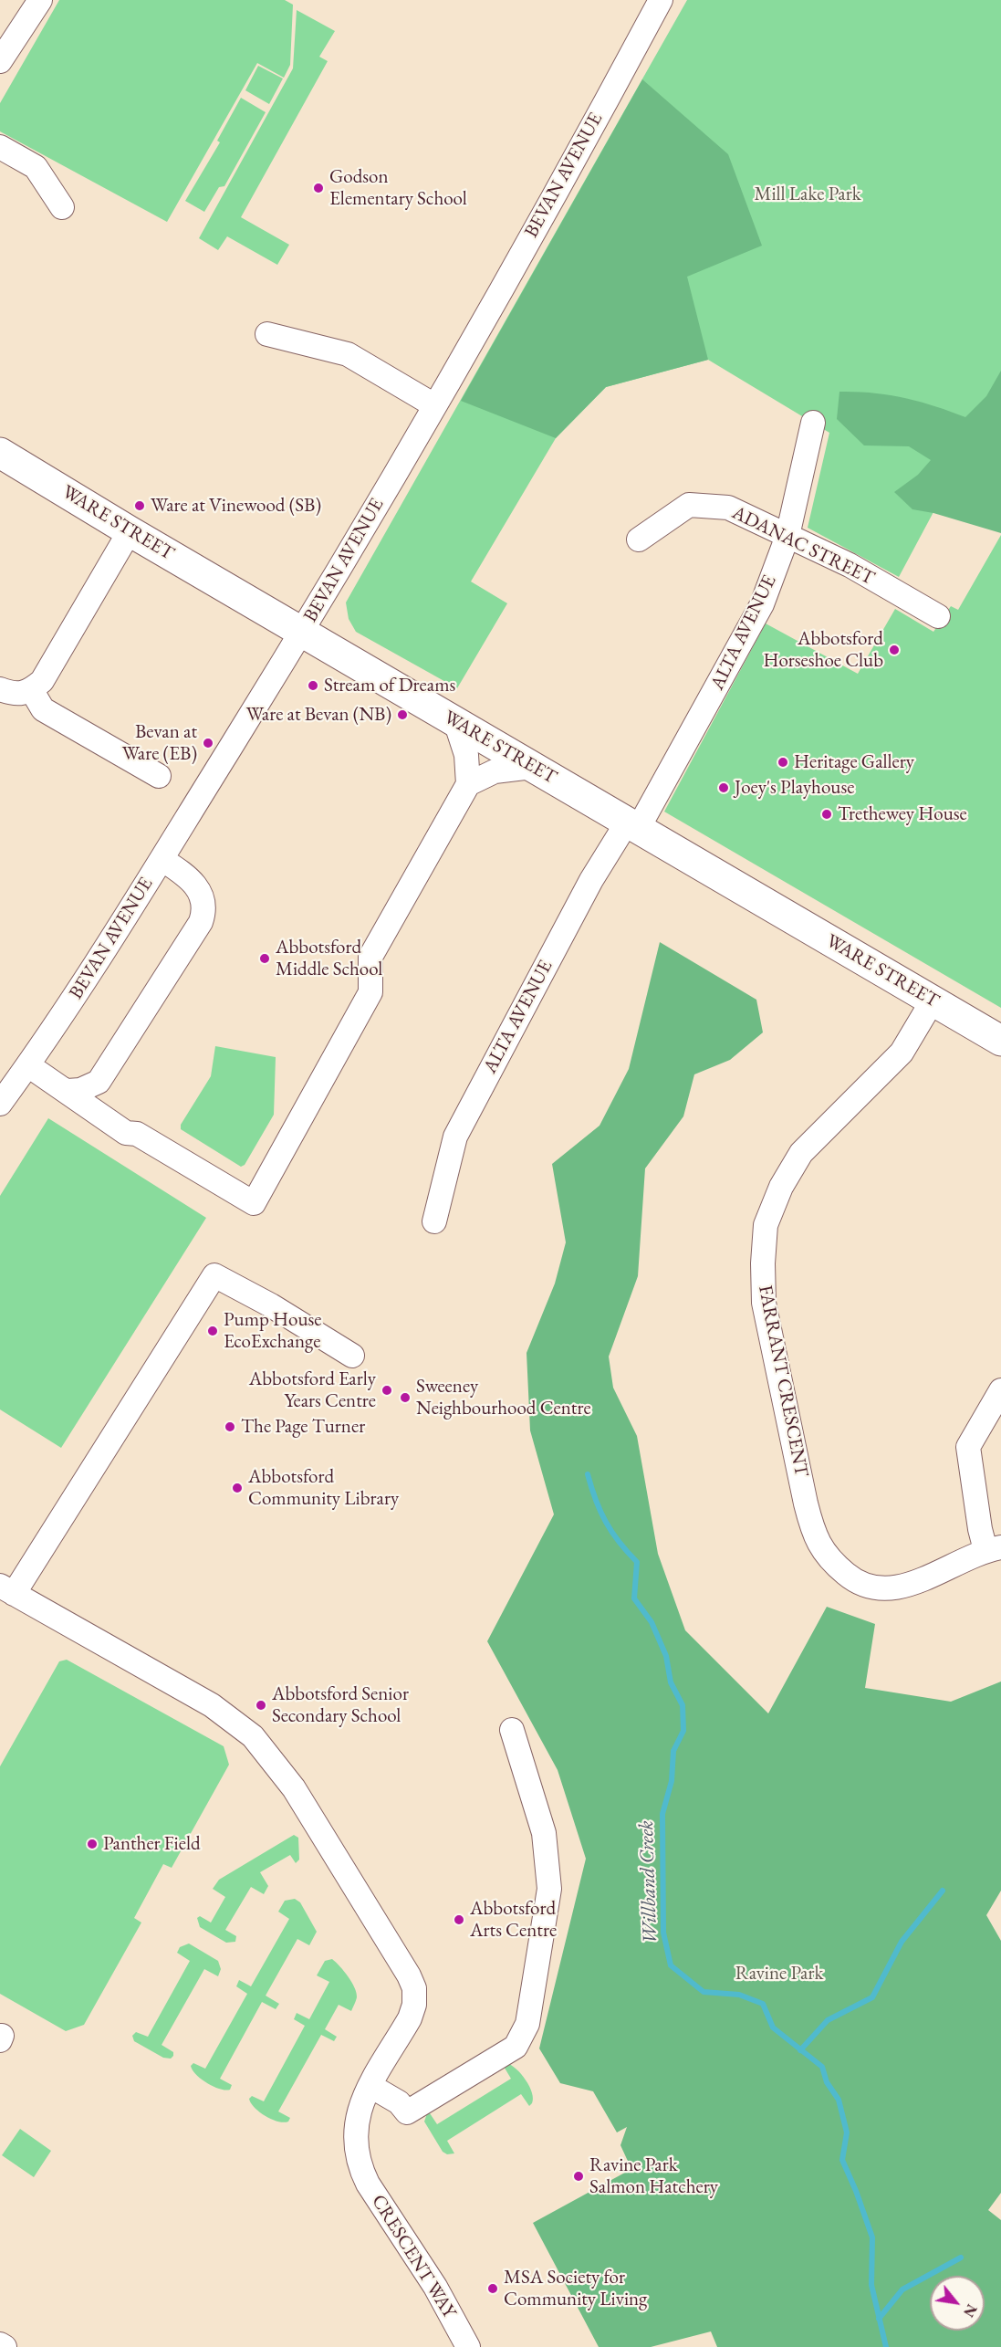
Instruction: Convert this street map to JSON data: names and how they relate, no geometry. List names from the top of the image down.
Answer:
{
  "streets": {
    "main road": ["WARE STREET"],
    "street": [
      "BEVAN AVENUE",
      "ADANAC STREET",
      "ALTA AVENUE",
      "FARRANT CRESCENT",
      "CRESCENT WAY"
    ]
  },
  "crossings": [
    ["BEVAN AVENUE", "WARE STREET"],
    ["WARE STREET", "ALTA AVENUE"],
    ["WARE STREET", "FARRANT CRESCENT"],
    ["ADANAC STREET", "ALTA AVENUE"]
  ],
  "water": ["Willband Creek"],
  "parks": ["Mill Lake Park", "Ravine Park"],
  "places": [
    "Godson Elementary School",
    "Ware at Vinewood (SB)",
    "Abbotsford Horseshoe Club",
    "Stream of Dreams",
    "Ware at Bevan (NB)",
    "Bevan at Ware (EB)",
    "Heritage Gallery",
    "Joey's Playhouse",
    "Trethewey House",
    "Abbotsford Middle School",
    "Pump House EcoExchange",
    "Abbotsford Early Years Centre",
    "Sweeney Neighbourhood Centre",
    "The Page Turner",
    "Abbotsford Community Library",
    "Abbotsford Senior Secondary School",
    "Panther Field",
    "Abbotsford Arts Centre",
    "Ravine Park Salmon Hatchery",
    "MSA Society for Community Living"
  ],
  "north": "bottom right"
}
